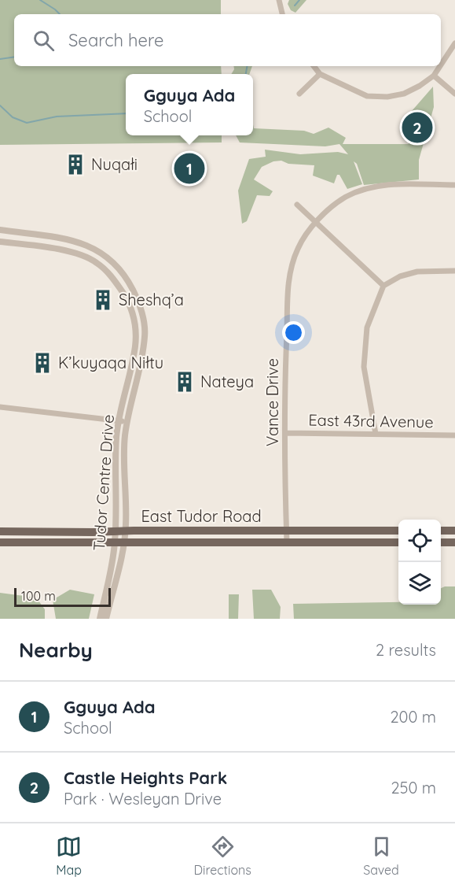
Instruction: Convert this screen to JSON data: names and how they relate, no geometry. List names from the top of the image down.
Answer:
{
  "streets": {
    "main road": ["East Tudor Road"],
    "street": ["Vance Drive", "East 43rd Avenue", "Tudor Centre Drive"]
  },
  "crossings": [
    ["Vance Drive", "East 43rd Avenue"],
    ["Vance Drive", "East Tudor Road"],
    ["Tudor Centre Drive", "East Tudor Road"]
  ],
  "places": {
    "building": [
      "Nuqałi",
      "Sheshq’a",
      "K’kuyaqa Niłtu",
      "Nateya"
    ]
  },
  "scale_bar": "100 m",
  "page": {
    "search": "Search here",
    "popup": ["Gguya Ada", "School"],
    "pins": ["2", "1"],
    "scale": "100 m",
    "heading": ["Nearby", "2 results"],
    "list": [
      {
        "mark": "1",
        "name": "Gguya Ada",
        "note": "School",
        "value": "200 m"
      },
      {
        "mark": "2",
        "name": "Castle Heights Park",
        "note": "Park · Wesleyan Drive",
        "value": "250 m"
      }
    ],
    "nav": ["Map", "Directions", "Saved"]
  }
}
